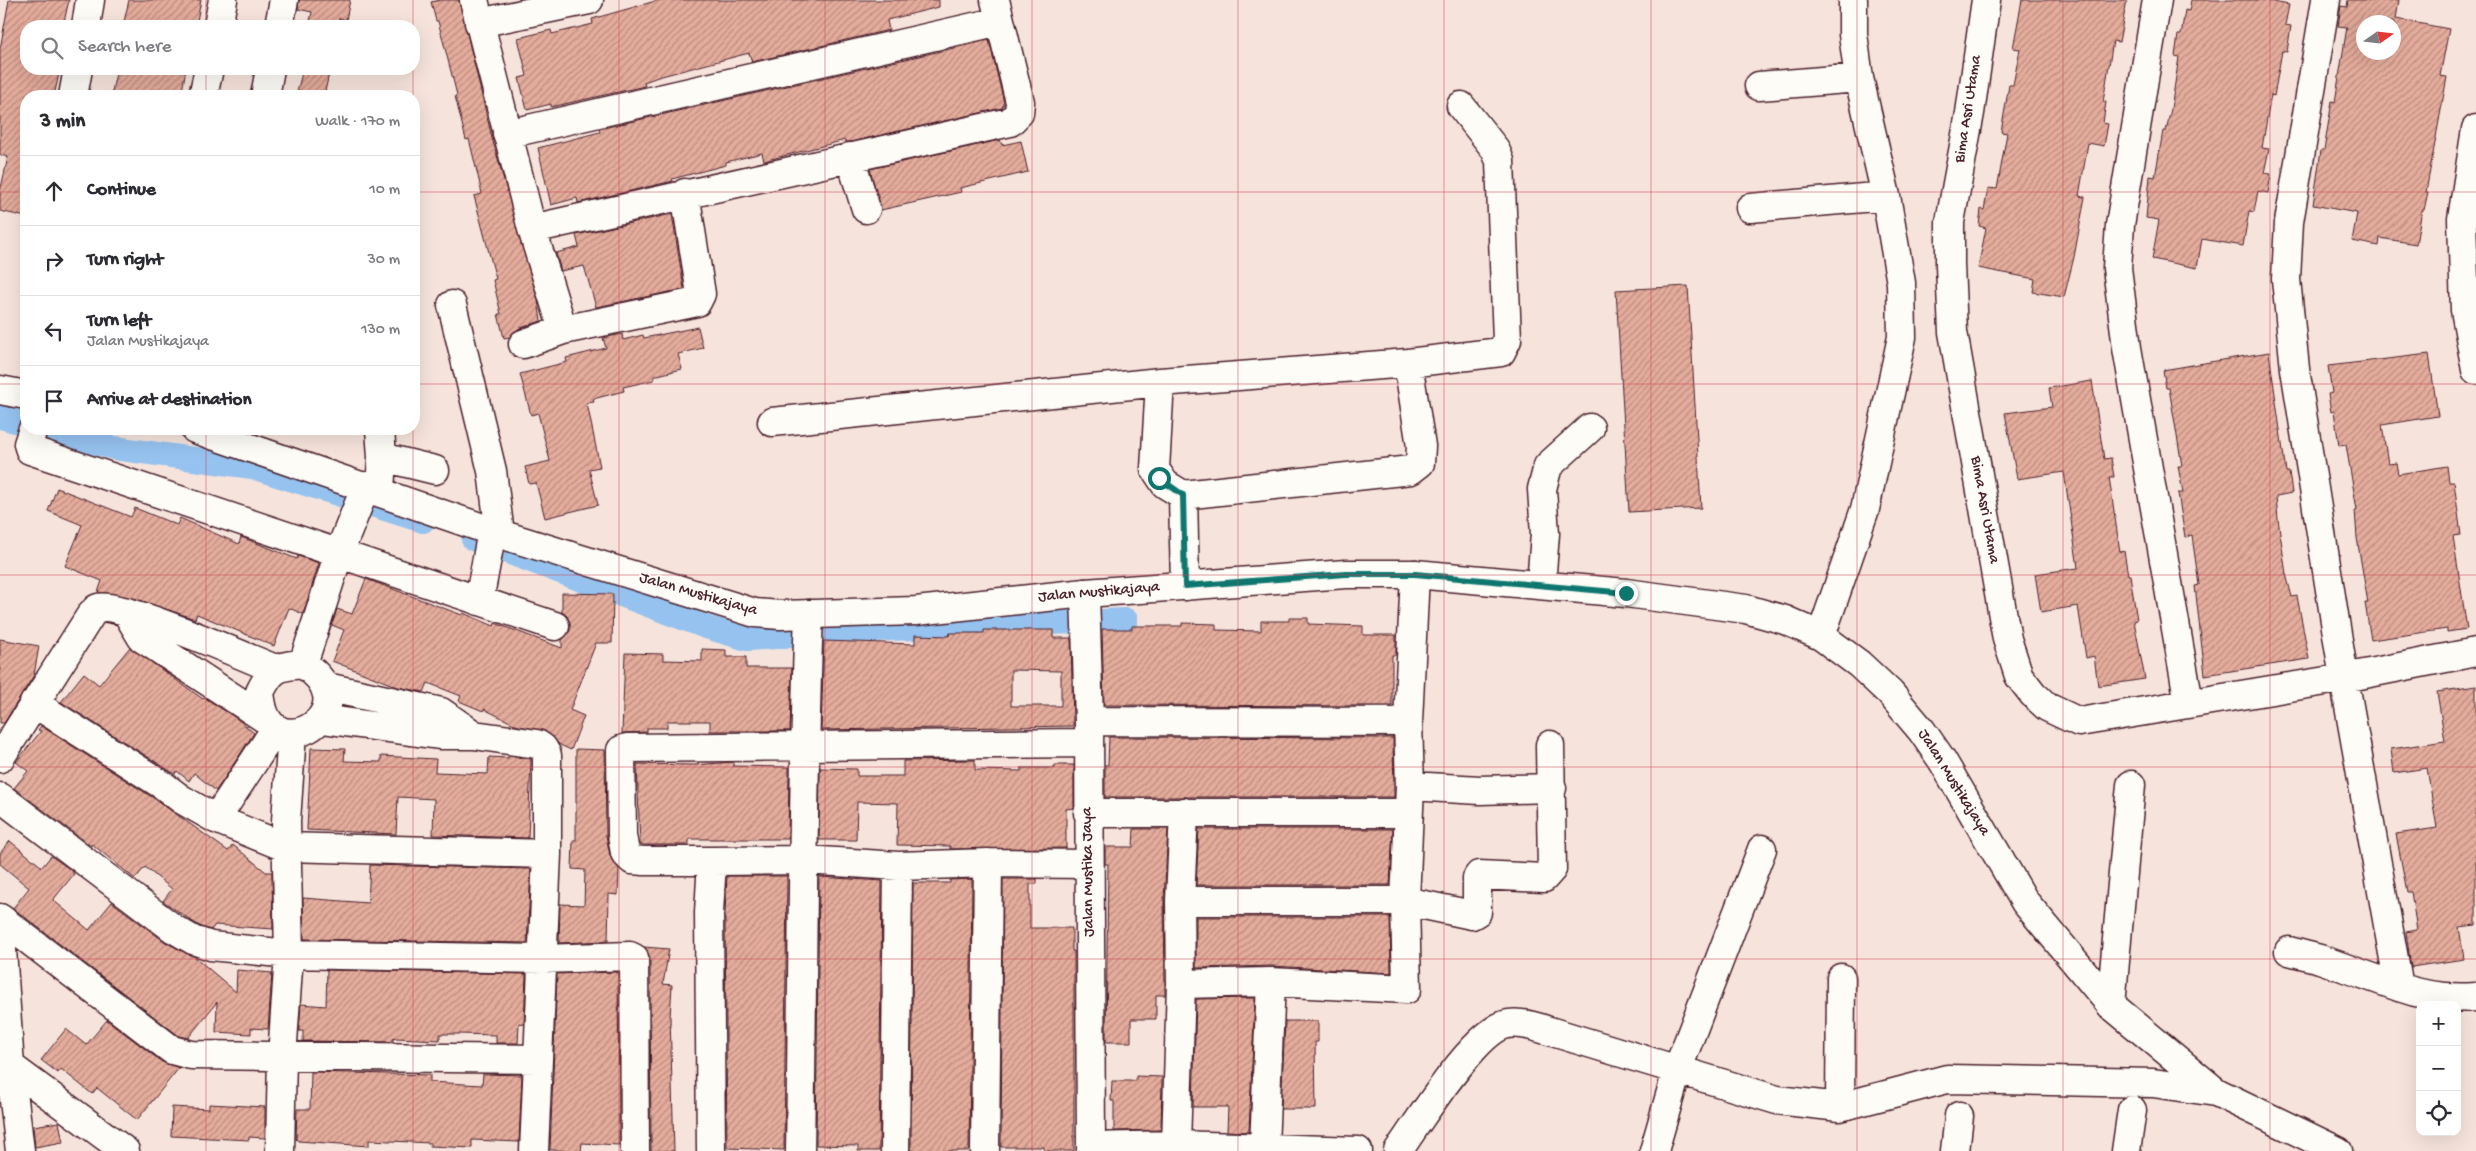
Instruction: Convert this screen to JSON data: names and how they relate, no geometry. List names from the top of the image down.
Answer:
{
  "streets": {
    "street": ["Bima Asri Utama", "Jalan Mustikajaya", "Jalan Mustika Jaya"]
  },
  "crossings": [
    ["Jalan Mustikajaya", "Jalan Mustika Jaya"]
  ],
  "north": "right",
  "page": {
    "search": "Search here",
    "heading": ["3 min", "Walk · 170 m"],
    "list": [
      ["Continue", "10 m"],
      ["Turn right", "30 m"],
      ["Turn left", "Jalan Mustikajaya", "130 m"],
      "Arrive at destination"
    ],
    "map_buttons": ["+", "−"]
  }
}
